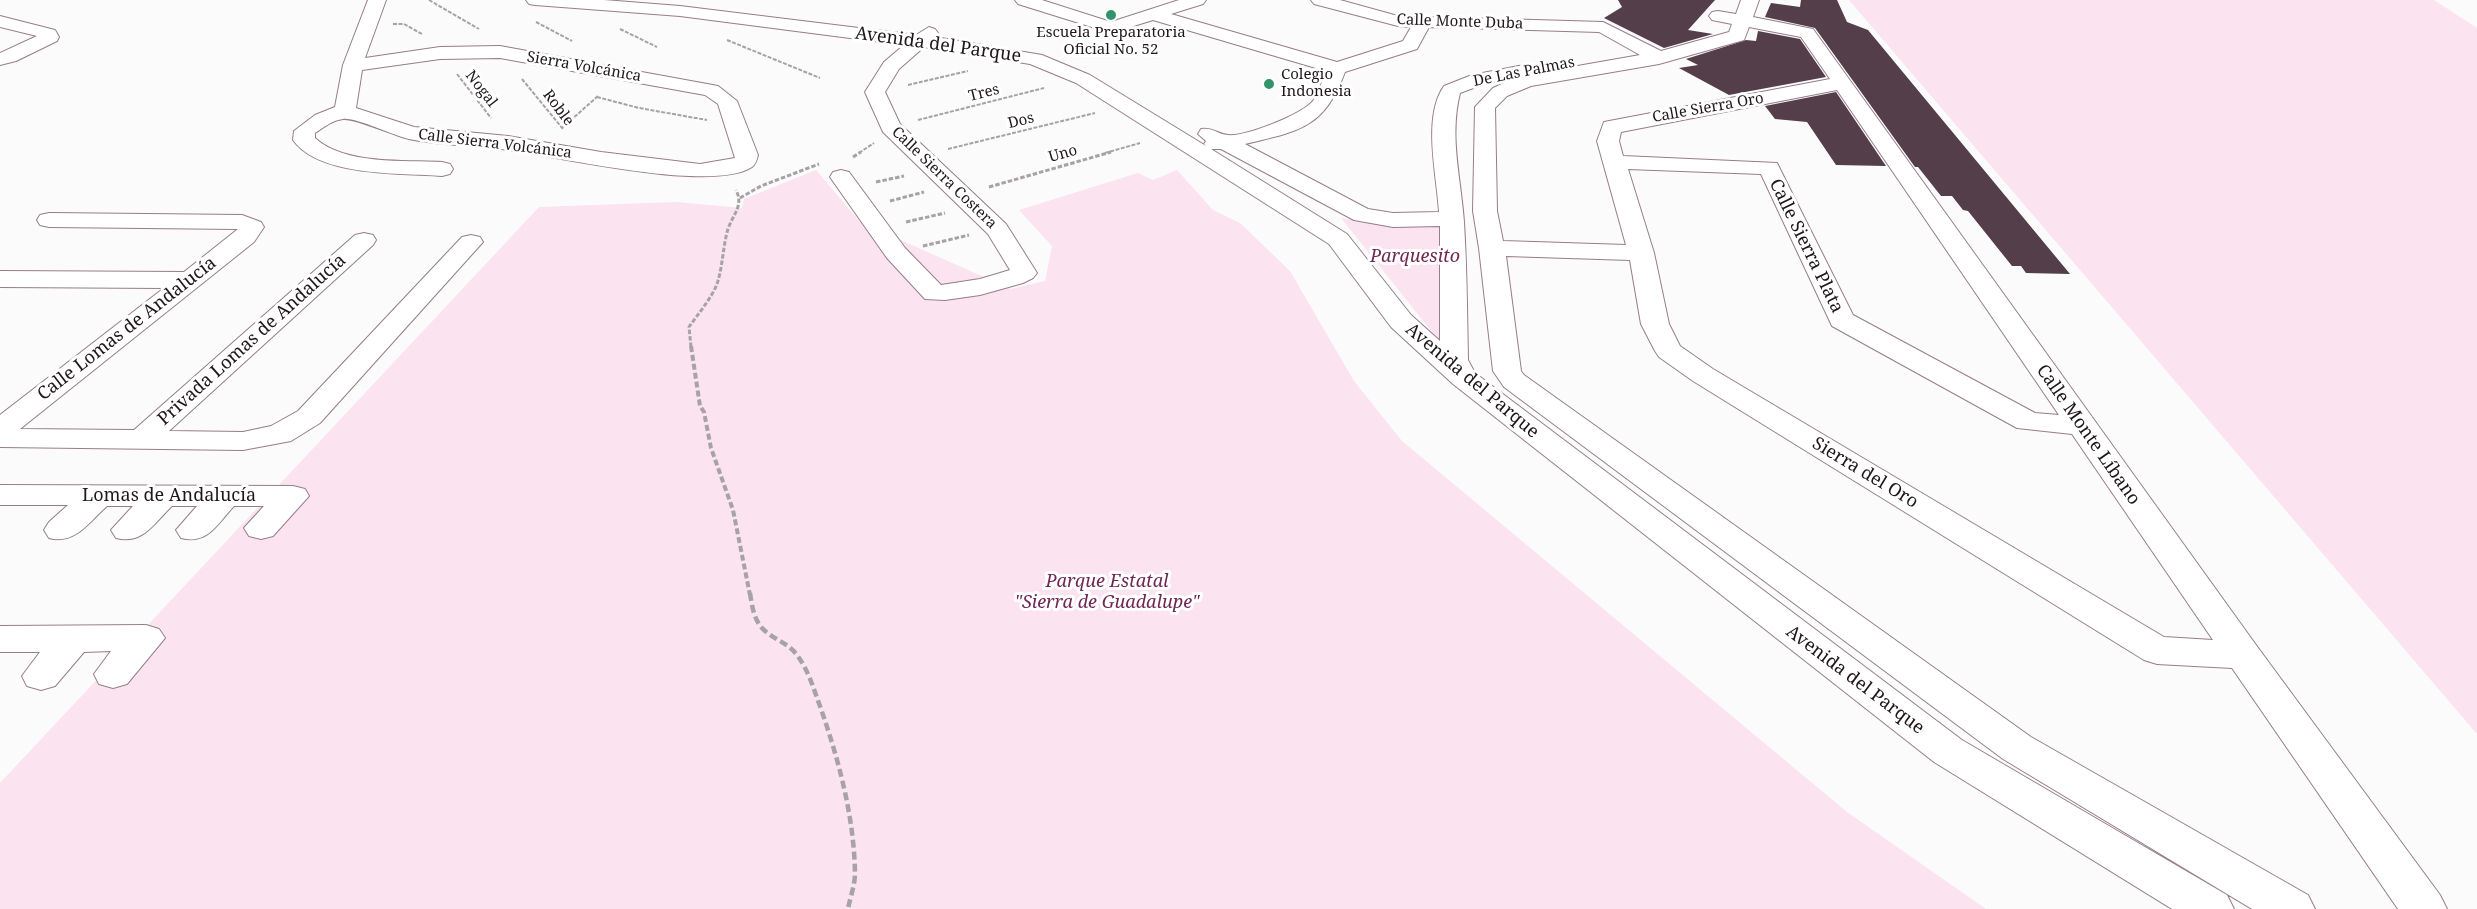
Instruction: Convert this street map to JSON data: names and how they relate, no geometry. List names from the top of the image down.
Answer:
{
  "streets": {
    "street": [
      "Calle Monte Duba",
      "Avenida del Parque",
      "Sierra Volcánica",
      "De Las Palmas",
      "Calle Sierra Oro",
      "Calle Sierra Volcánica",
      "Calle Sierra Costera",
      "Calle Sierra Plata",
      "Calle Lomas de Andalucía",
      "Privada Lomas de Andalucía",
      "Calle Monte Líbano",
      "Sierra del Oro",
      "Lomas de Andalucía"
    ],
    "path": [
      "Nogal",
      "Tres",
      "Roble",
      "Dos",
      "Uno"
    ]
  },
  "crossings": [
    ["Calle Monte Duba", "De Las Palmas"],
    ["Avenida del Parque", "De Las Palmas"],
    ["Avenida del Parque", "Tres"],
    ["Avenida del Parque", "Dos"],
    ["Avenida del Parque", "Uno"],
    ["Sierra Volcánica", "Nogal"],
    ["Sierra Volcánica", "Roble"],
    ["Sierra Volcánica", "Calle Sierra Volcánica"],
    ["De Las Palmas", "Calle Monte Líbano"],
    ["Nogal", "Calle Sierra Volcánica"],
    ["Tres", "Calle Sierra Costera"],
    ["Roble", "Calle Sierra Volcánica"],
    ["Calle Sierra Oro", "Calle Sierra Plata"],
    ["Calle Sierra Oro", "Calle Monte Líbano"],
    ["Calle Sierra Oro", "Sierra del Oro"],
    ["Dos", "Calle Sierra Costera"],
    ["Uno", "Calle Sierra Costera"],
    ["Calle Sierra Plata", "Calle Monte Líbano"],
    ["Calle Sierra Plata", "Sierra del Oro"],
    ["Calle Monte Líbano", "Sierra del Oro"]
  ],
  "parks": ["Parquesito", "Parque Estatal \"Sierra de Guadalupe\""],
  "places": ["Escuela Preparatoria Oficial No. 52", "Colegio Indonesia"]
}
